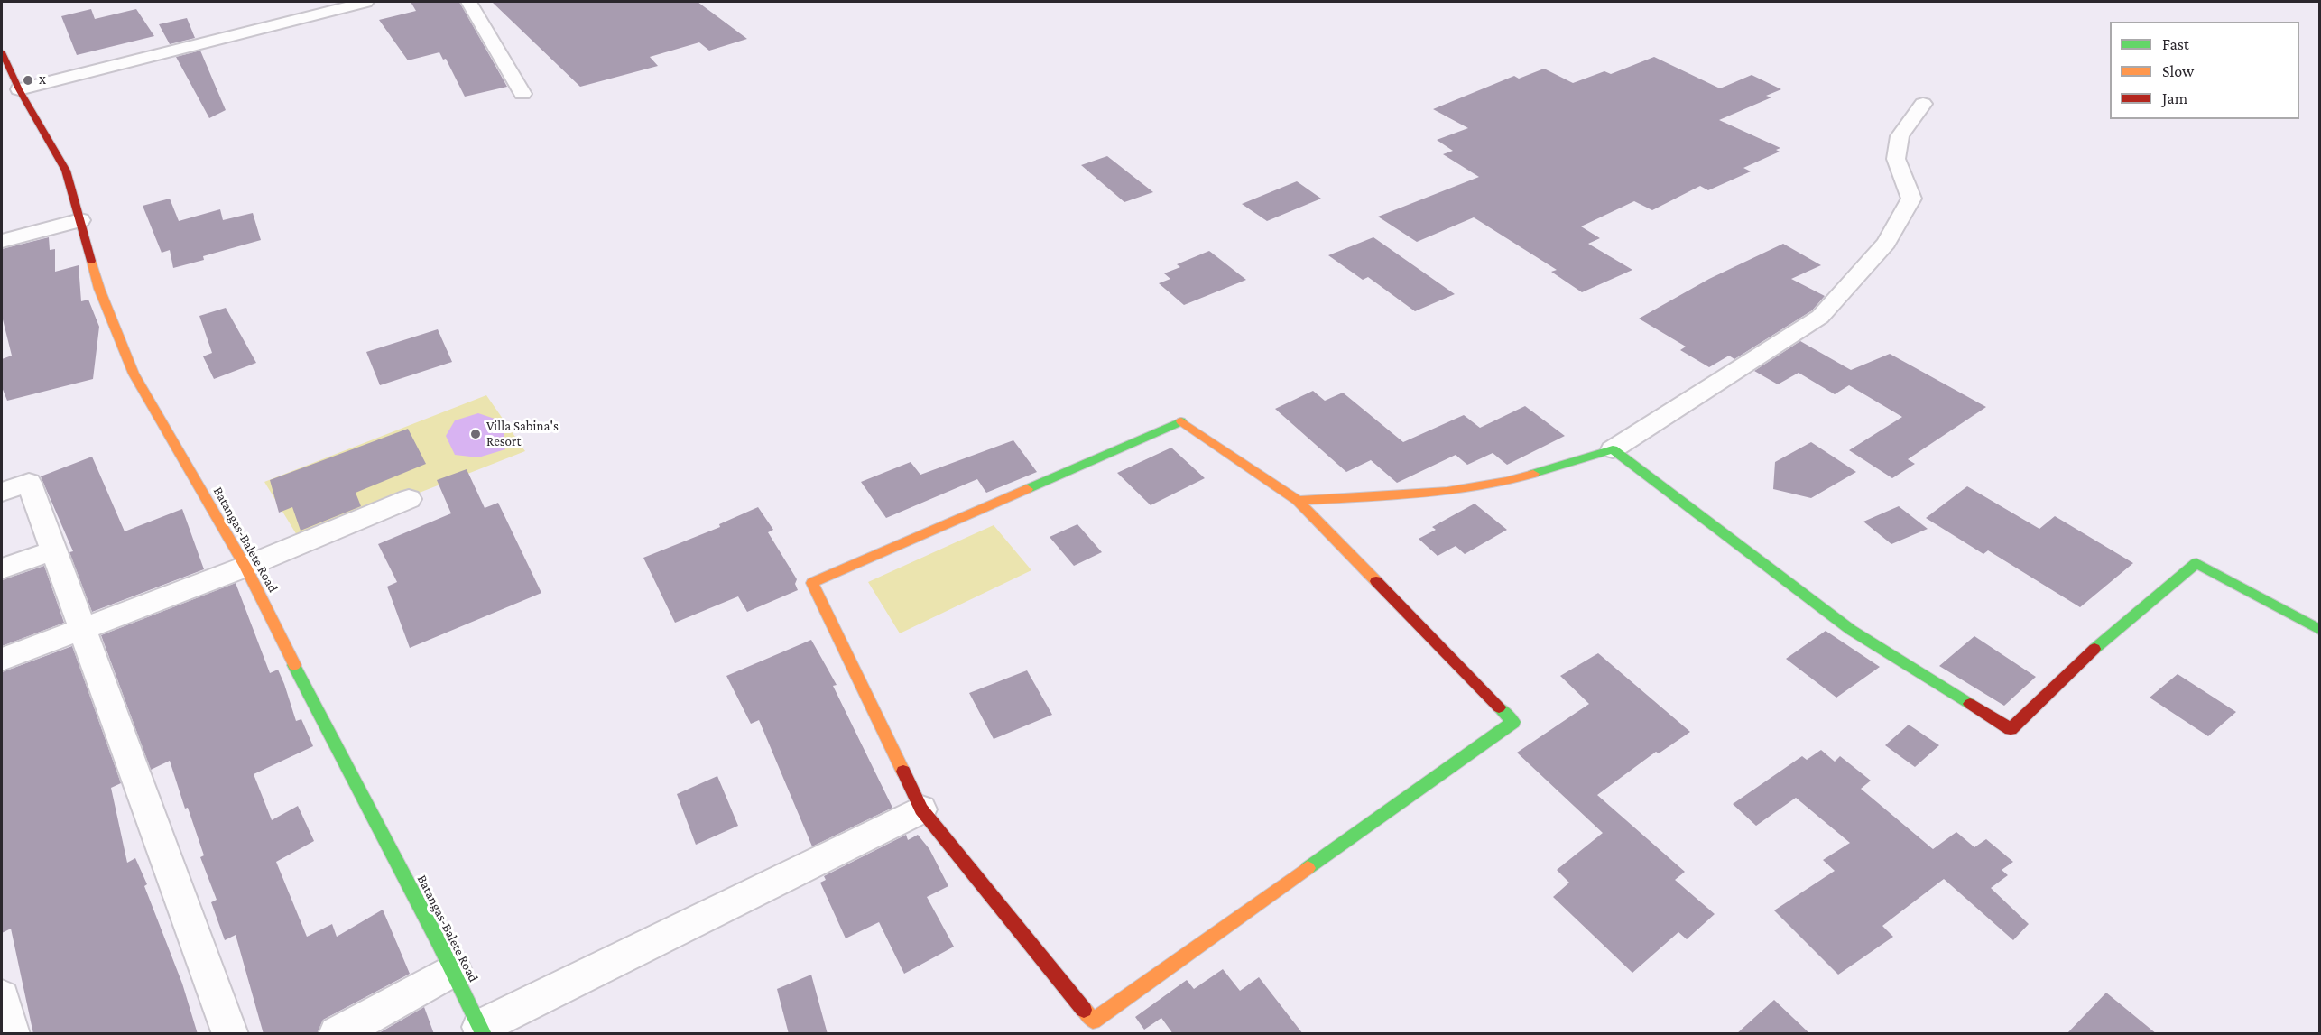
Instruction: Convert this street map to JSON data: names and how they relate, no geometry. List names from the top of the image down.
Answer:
{
  "streets": {
    "street": ["Batangas-Balete Road"]
  },
  "places": ["X", "Villa Sabina's Resort"],
  "legend": ["Fast", "Slow", "Jam"]
}
